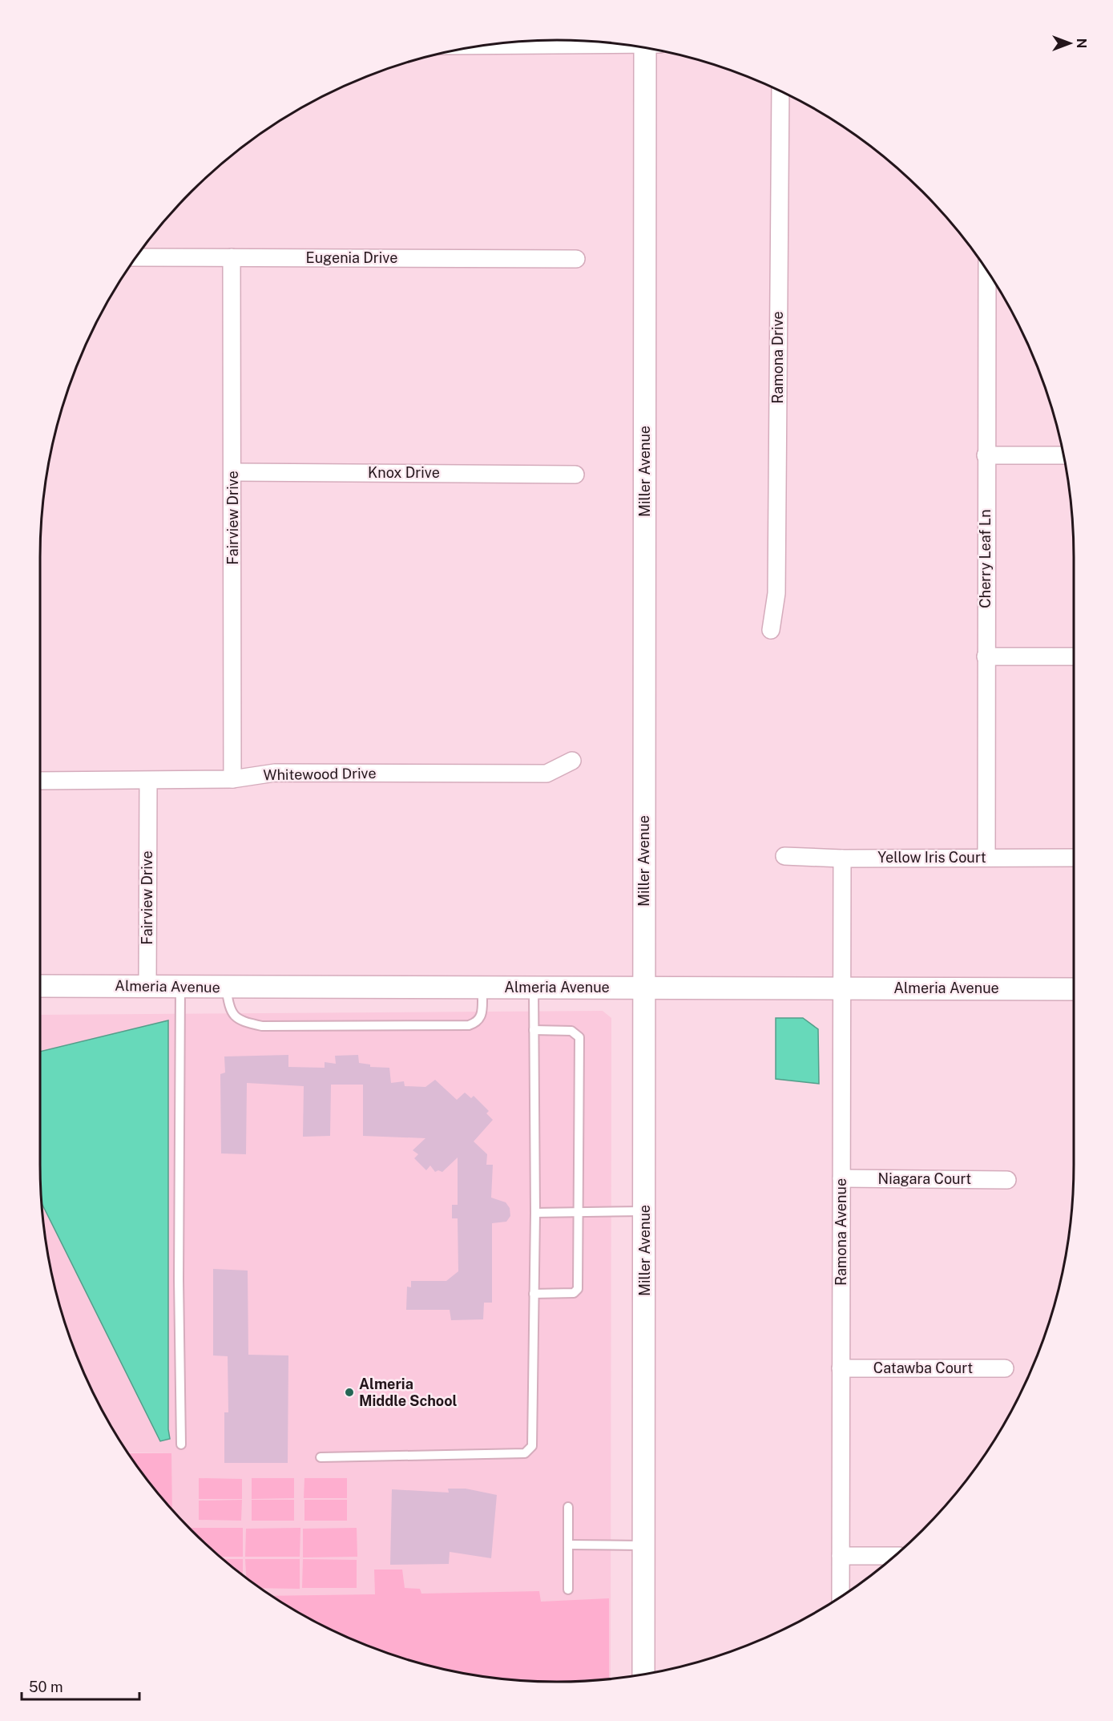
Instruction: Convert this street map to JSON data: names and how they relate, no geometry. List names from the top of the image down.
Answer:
{
  "streets": {
    "street": [
      "Eugenia Drive",
      "Ramona Drive",
      "Miller Avenue",
      "Knox Drive",
      "Fairview Drive",
      "Cherry Leaf Ln",
      "Whitewood Drive",
      "Yellow Iris Court",
      "Almeria Avenue",
      "Niagara Court",
      "Ramona Avenue",
      "Catawba Court"
    ]
  },
  "crossings": [
    ["Eugenia Drive", "Fairview Drive"],
    ["Miller Avenue", "Almeria Avenue"],
    ["Knox Drive", "Fairview Drive"],
    ["Fairview Drive", "Whitewood Drive"],
    ["Fairview Drive", "Almeria Avenue"],
    ["Cherry Leaf Ln", "Yellow Iris Court"],
    ["Yellow Iris Court", "Ramona Avenue"],
    ["Almeria Avenue", "Ramona Avenue"],
    ["Niagara Court", "Ramona Avenue"],
    ["Ramona Avenue", "Catawba Court"]
  ],
  "places": ["Almeria Middle School"],
  "scale_bar": "50 m",
  "north": "right"
}
